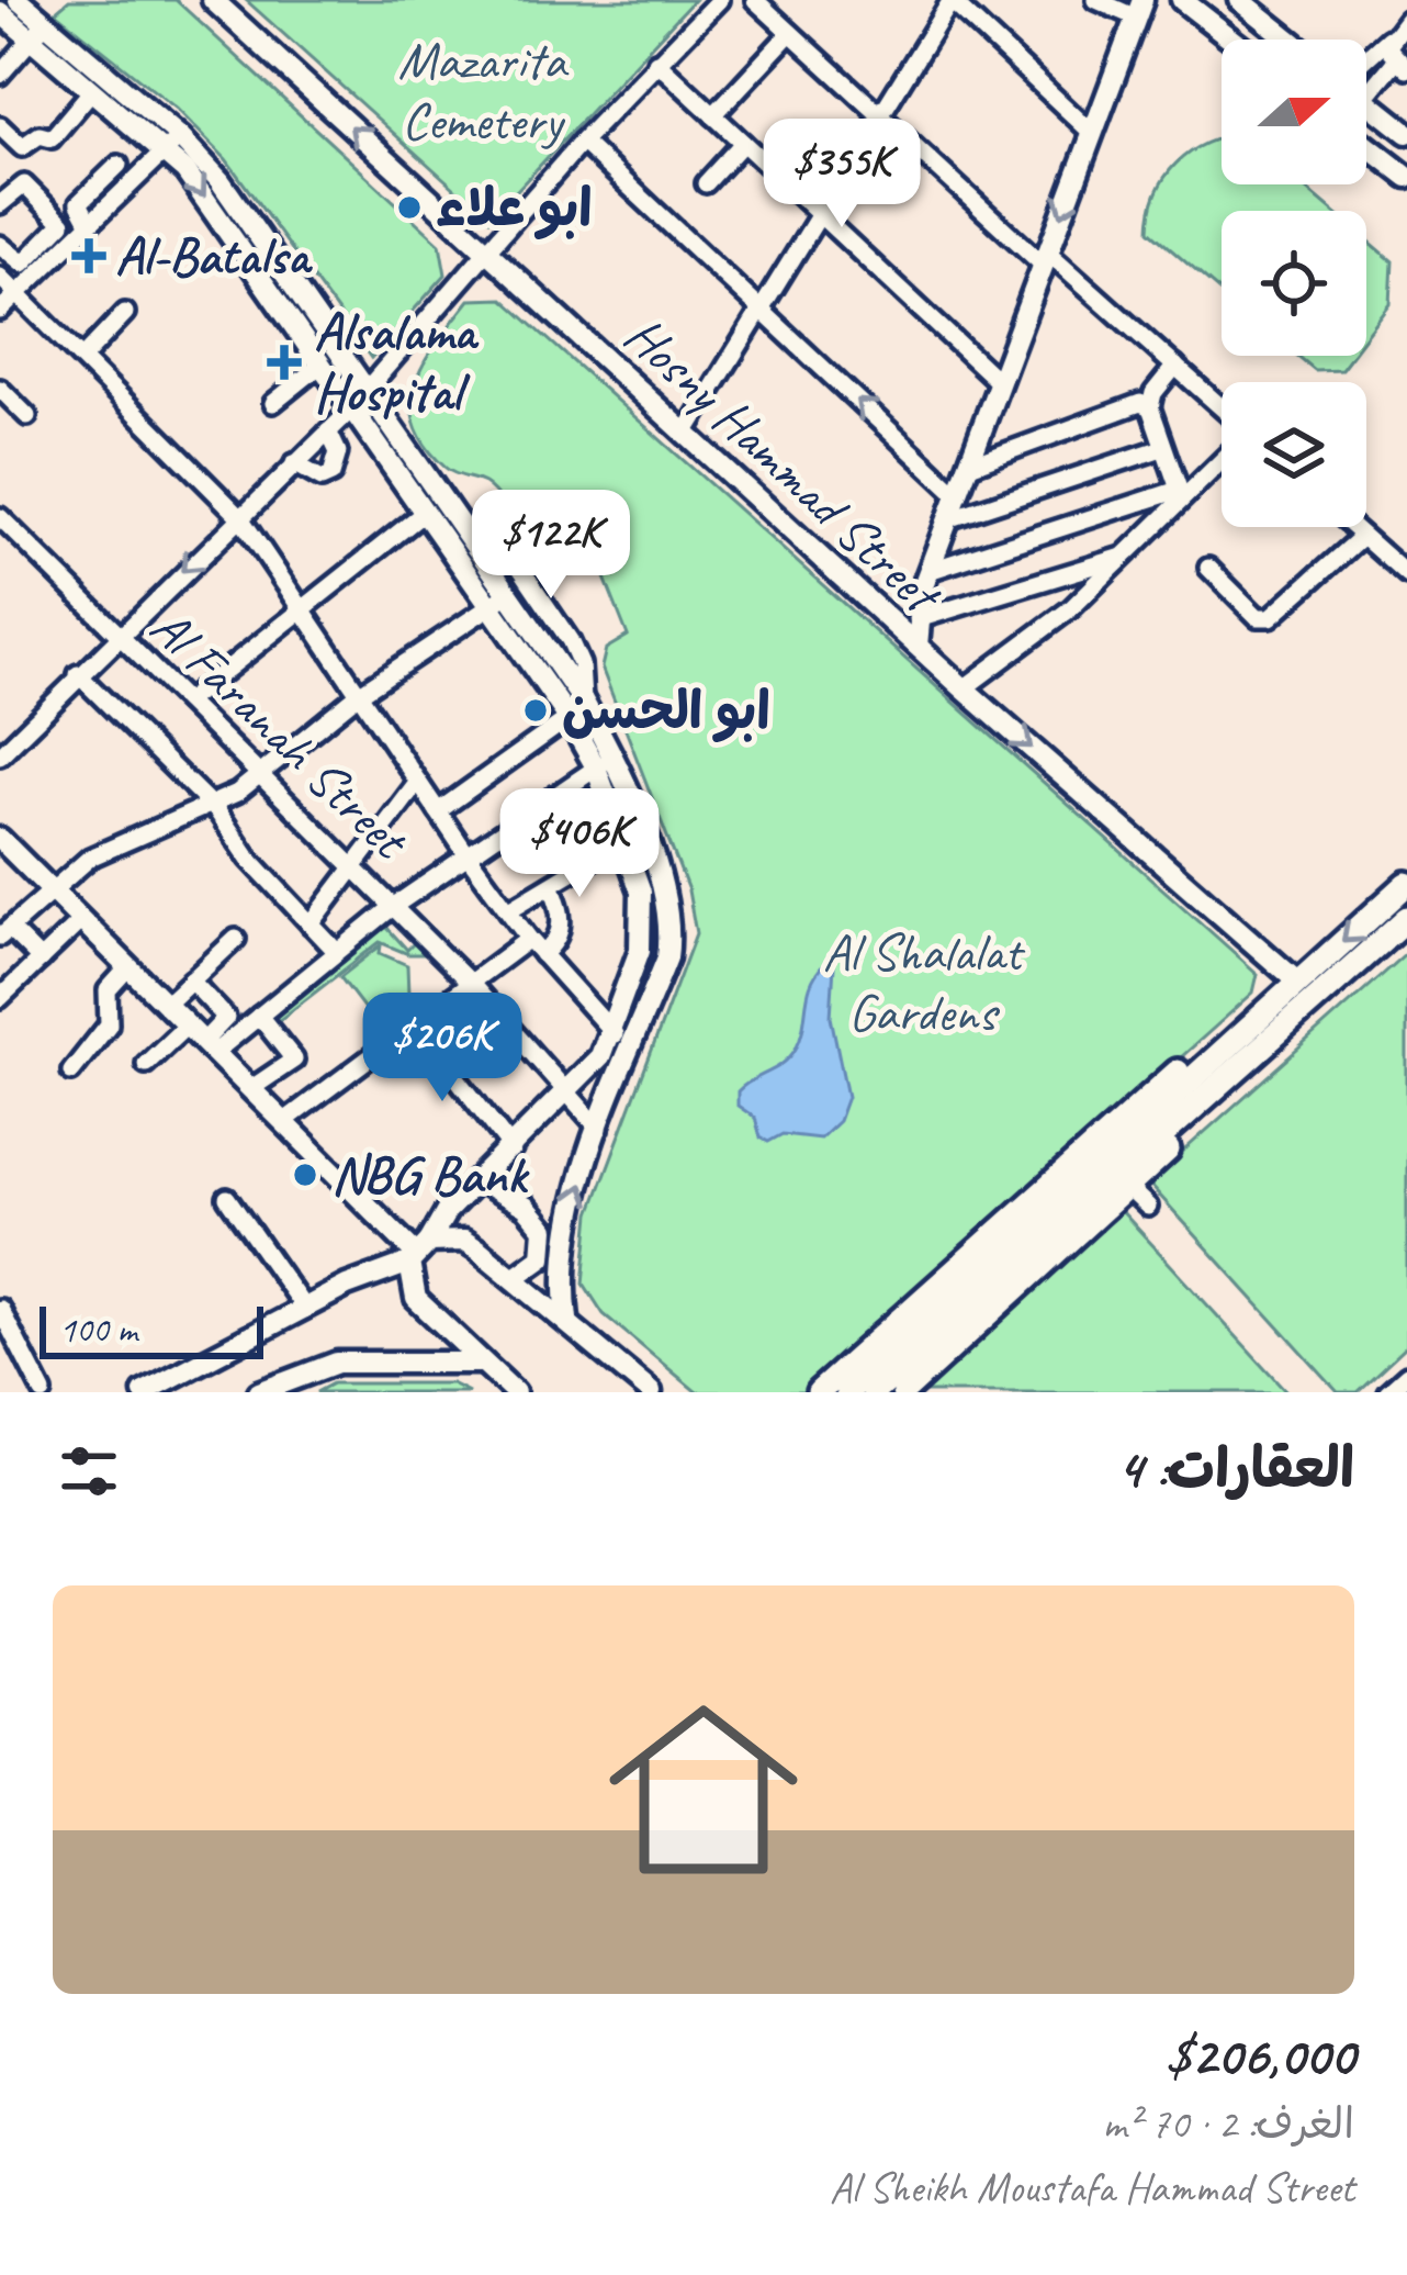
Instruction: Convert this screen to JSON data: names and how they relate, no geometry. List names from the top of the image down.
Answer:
{
  "streets": {
    "main road": ["Hosny Hammad Street"],
    "street": ["Al Faranah Street"]
  },
  "parks": ["Mazarita Cemetery", "Al Shalalat Gardens"],
  "places": {
    "other": ["ابو علاء", "ابو الحسن", "NBG Bank"],
    "health": ["Al-Batalsa", "Alsalama Hospital"]
  },
  "scale_bar": "100 m",
  "north": "right",
  "page": {
    "price": [
      "$355K",
      "$122K",
      "$406K",
      "$206K"
    ],
    "scale": "100 m",
    "heading": "العقارات: 4",
    "list": [
      {
        "name": "$206,000",
        "note": "الغرف: 2 · 70 m² · Al Sheikh Moustafa Hammad Street"
      }
    ]
  }
}
